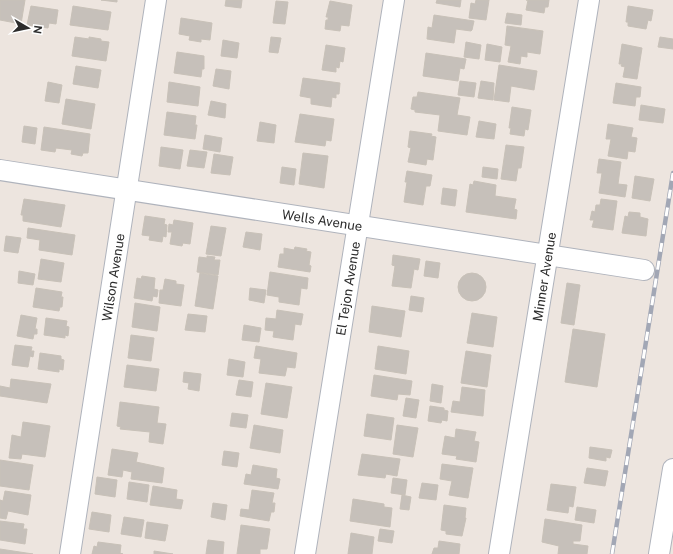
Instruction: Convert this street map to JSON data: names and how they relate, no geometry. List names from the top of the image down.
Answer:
{
  "streets": {
    "street": [
      "Wells Avenue",
      "Wilson Avenue",
      "Minner Avenue",
      "El Tejon Avenue"
    ]
  },
  "crossings": [
    ["Wells Avenue", "Wilson Avenue"],
    ["Wells Avenue", "Minner Avenue"],
    ["Wells Avenue", "El Tejon Avenue"]
  ],
  "north": "right"
}
